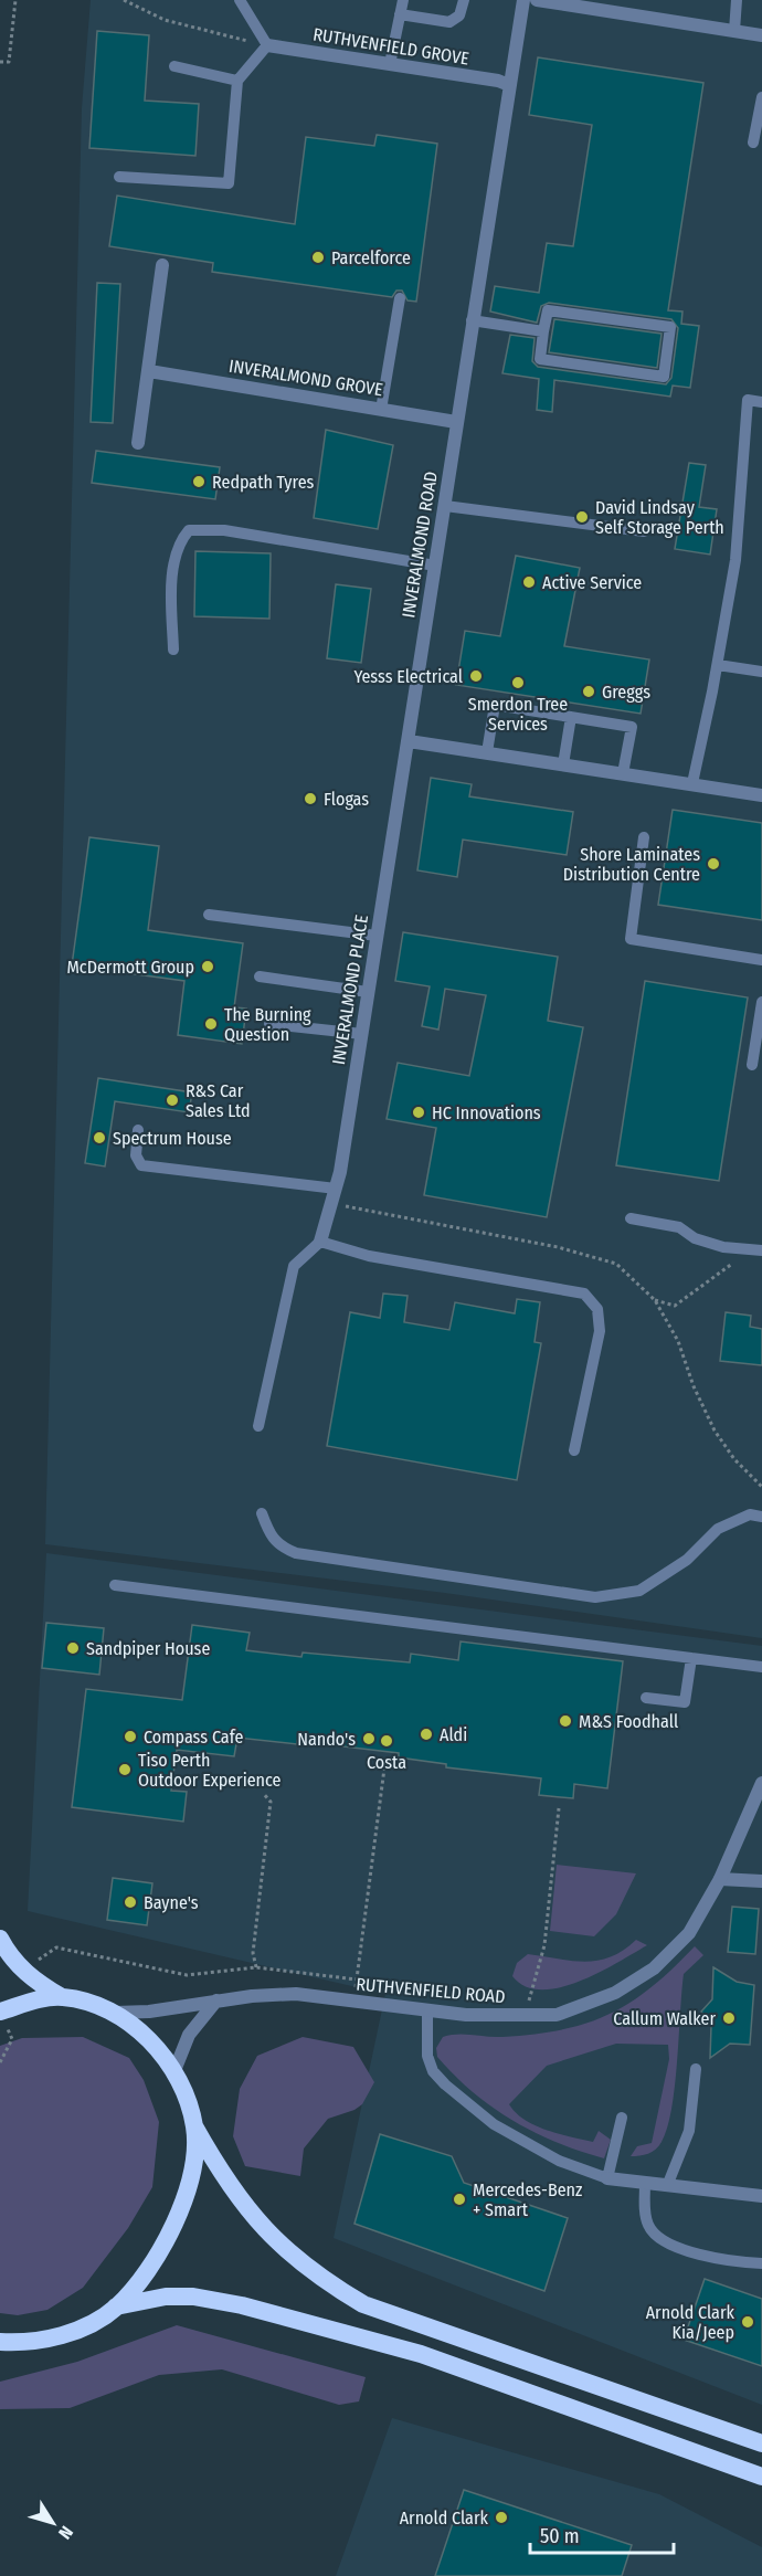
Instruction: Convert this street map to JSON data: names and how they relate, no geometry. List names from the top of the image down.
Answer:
{
  "streets": {
    "street": [
      "RUTHVENFIELD GROVE",
      "INVERALMOND GROVE",
      "INVERALMOND ROAD",
      "INVERALMOND PLACE",
      "RUTHVENFIELD ROAD"
    ]
  },
  "crossings": [
    ["RUTHVENFIELD GROVE", "INVERALMOND ROAD"],
    ["INVERALMOND GROVE", "INVERALMOND ROAD"],
    ["INVERALMOND ROAD", "INVERALMOND PLACE"]
  ],
  "places": [
    "Parcelforce",
    "Redpath Tyres",
    "David Lindsay Self Storage Perth",
    "Active Service",
    "Yesss Electrical",
    "Smerdon Tree Services",
    "Greggs",
    "Flogas",
    "Shore Laminates Distribution Centre",
    "McDermott Group",
    "The Burning Question",
    "R&S Car Sales Ltd",
    "HC Innovations",
    "Spectrum House",
    "Sandpiper House",
    "M&S Foodhall",
    "Aldi",
    "Compass Cafe",
    "Nando's",
    "Costa",
    "Tiso Perth Outdoor Experience",
    "Bayne's",
    "Callum Walker",
    "Mercedes-Benz + Smart",
    "Arnold Clark Kia/Jeep",
    "Arnold Clark"
  ],
  "scale_bar": "50 m",
  "north": "bottom right"
}
